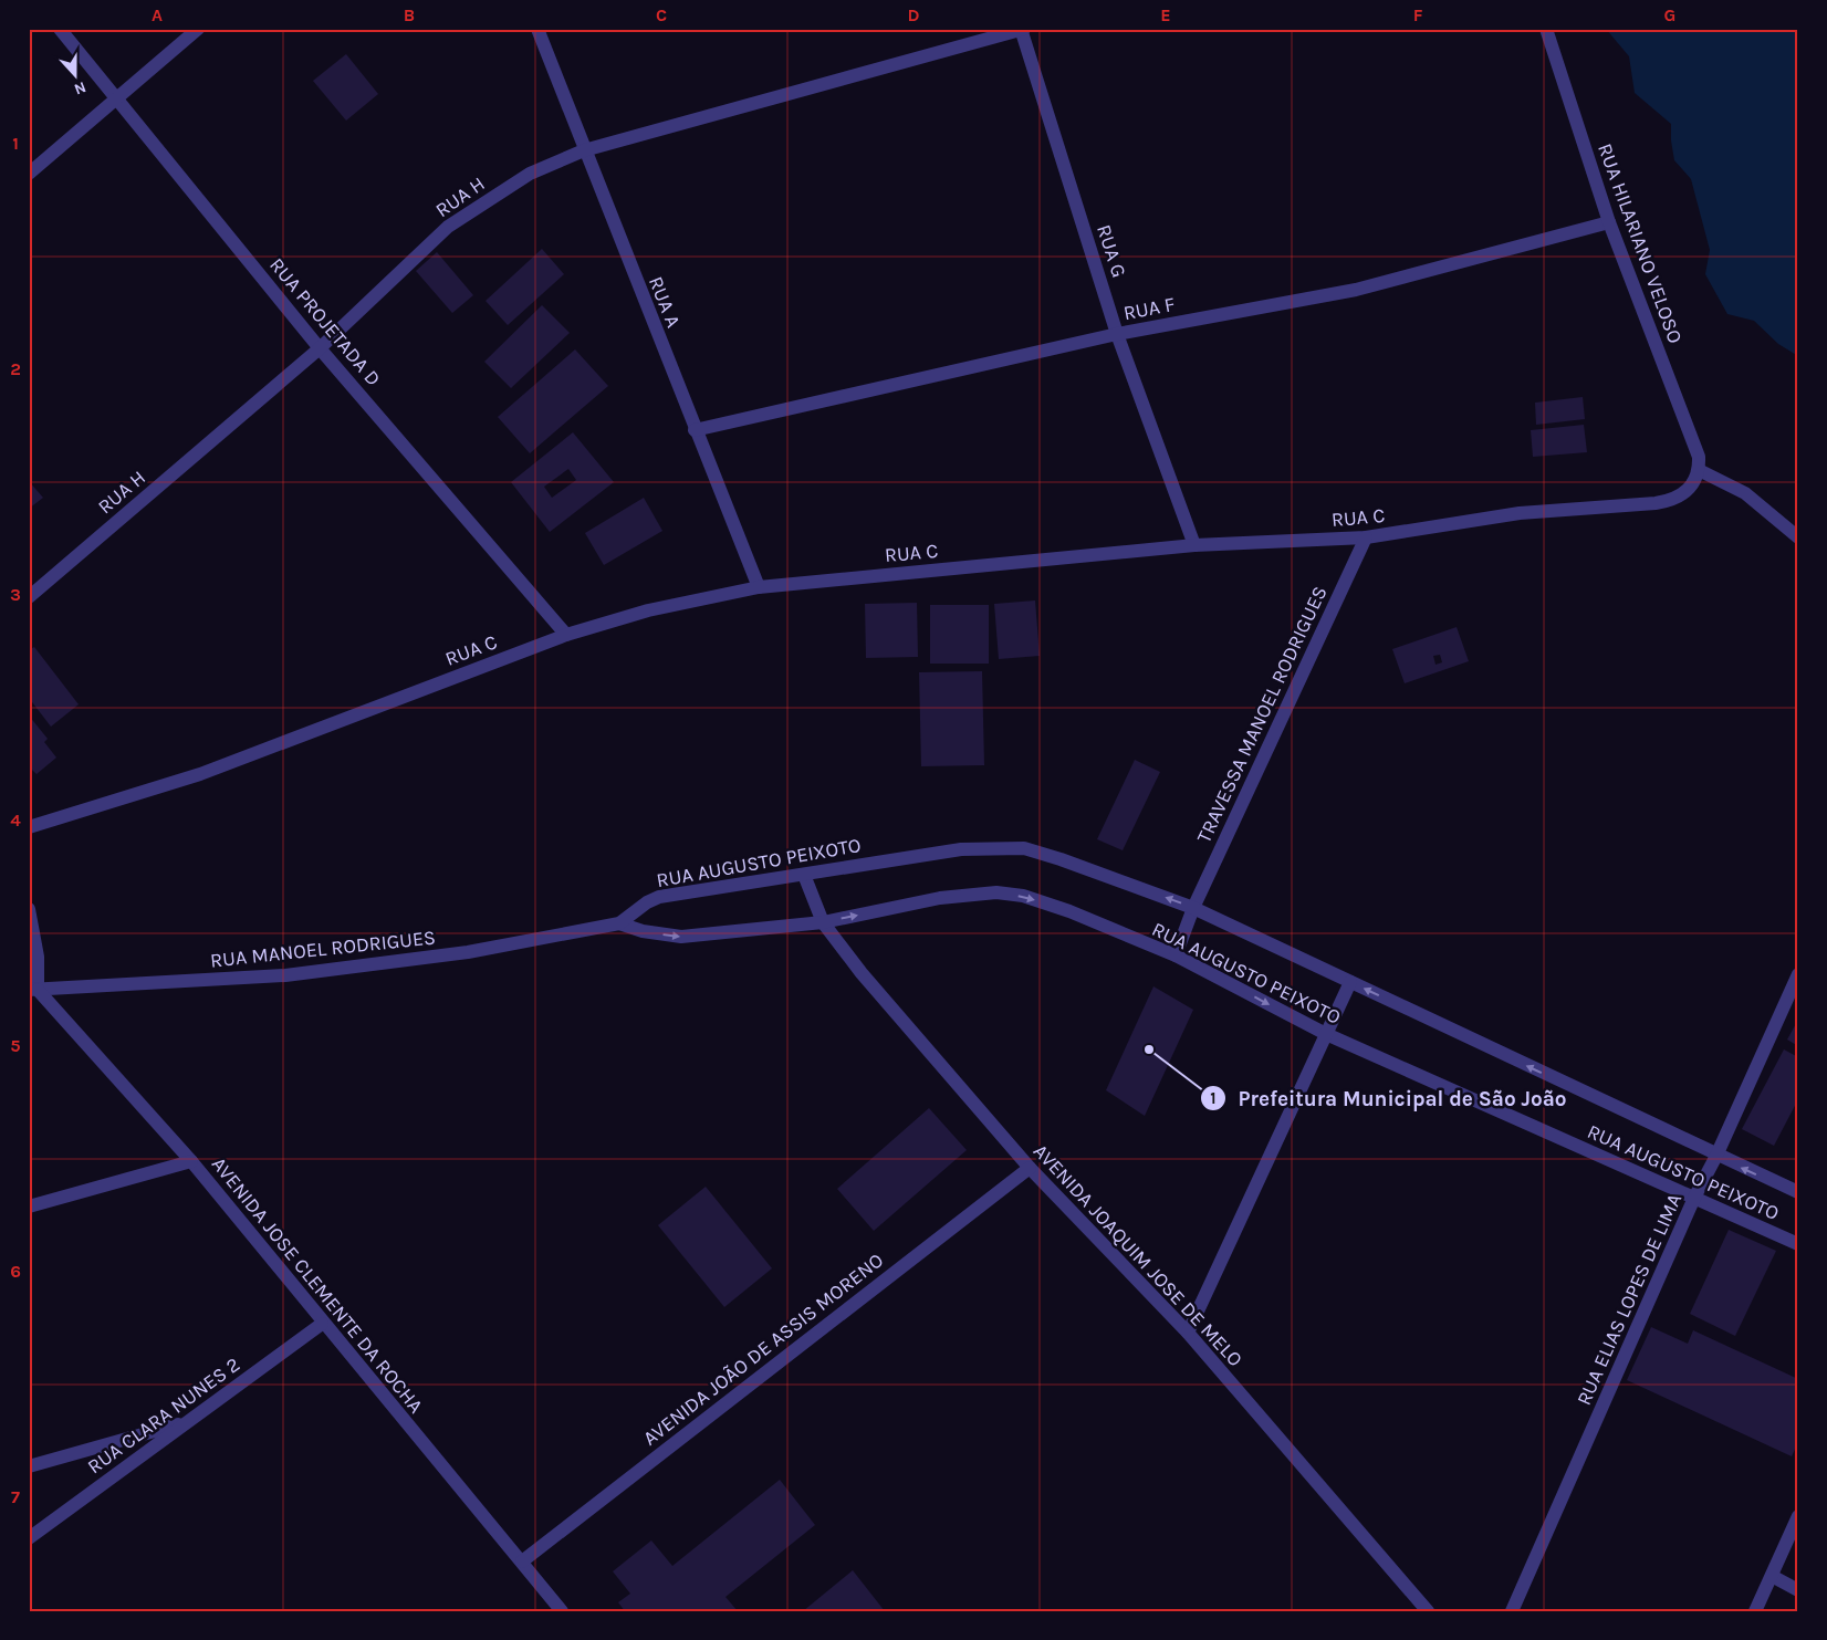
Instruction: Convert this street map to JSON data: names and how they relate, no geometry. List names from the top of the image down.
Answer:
{
  "streets": {
    "street": [
      "RUA H",
      "RUA HILARIANO VELOSO",
      "RUA G",
      "RUA A",
      "RUA F",
      "RUA PROJETADA D",
      "RUA C",
      "TRAVESSA MANOEL RODRIGUES",
      "RUA AUGUSTO PEIXOTO",
      "RUA MANOEL RODRIGUES",
      "AVENIDA JOAQUIM JOSE DE MELO",
      "AVENIDA JOSE CLEMENTE DA ROCHA",
      "RUA ELIAS LOPES DE LIMA",
      "AVENIDA JOÃO DE ASSIS MORENO",
      "RUA CLARA NUNES 2"
    ]
  },
  "crossings": [
    ["RUA H", "RUA G"],
    ["RUA H", "RUA A"],
    ["RUA H", "RUA PROJETADA D"],
    ["RUA HILARIANO VELOSO", "RUA F"],
    ["RUA HILARIANO VELOSO", "RUA C"],
    ["RUA G", "RUA F"],
    ["RUA G", "RUA C"],
    ["RUA A", "RUA F"],
    ["RUA A", "RUA C"],
    ["RUA PROJETADA D", "RUA C"],
    ["RUA C", "TRAVESSA MANOEL RODRIGUES"],
    ["TRAVESSA MANOEL RODRIGUES", "RUA AUGUSTO PEIXOTO"],
    ["RUA AUGUSTO PEIXOTO", "RUA MANOEL RODRIGUES"],
    ["RUA AUGUSTO PEIXOTO", "AVENIDA JOAQUIM JOSE DE MELO"],
    ["RUA AUGUSTO PEIXOTO", "RUA ELIAS LOPES DE LIMA"],
    ["RUA MANOEL RODRIGUES", "AVENIDA JOSE CLEMENTE DA ROCHA"],
    ["AVENIDA JOAQUIM JOSE DE MELO", "AVENIDA JOÃO DE ASSIS MORENO"],
    ["AVENIDA JOSE CLEMENTE DA ROCHA", "AVENIDA JOÃO DE ASSIS MORENO"],
    ["AVENIDA JOSE CLEMENTE DA ROCHA", "RUA CLARA NUNES 2"]
  ],
  "places": ["Prefeitura Municipal de São João"],
  "north": "bottom",
  "grid": {
    "columns": [
      "A",
      "B",
      "C",
      "D",
      "E",
      "F",
      "G"
    ],
    "rows": [
      "1",
      "2",
      "3",
      "4",
      "5",
      "6",
      "7"
    ]
  }
}
